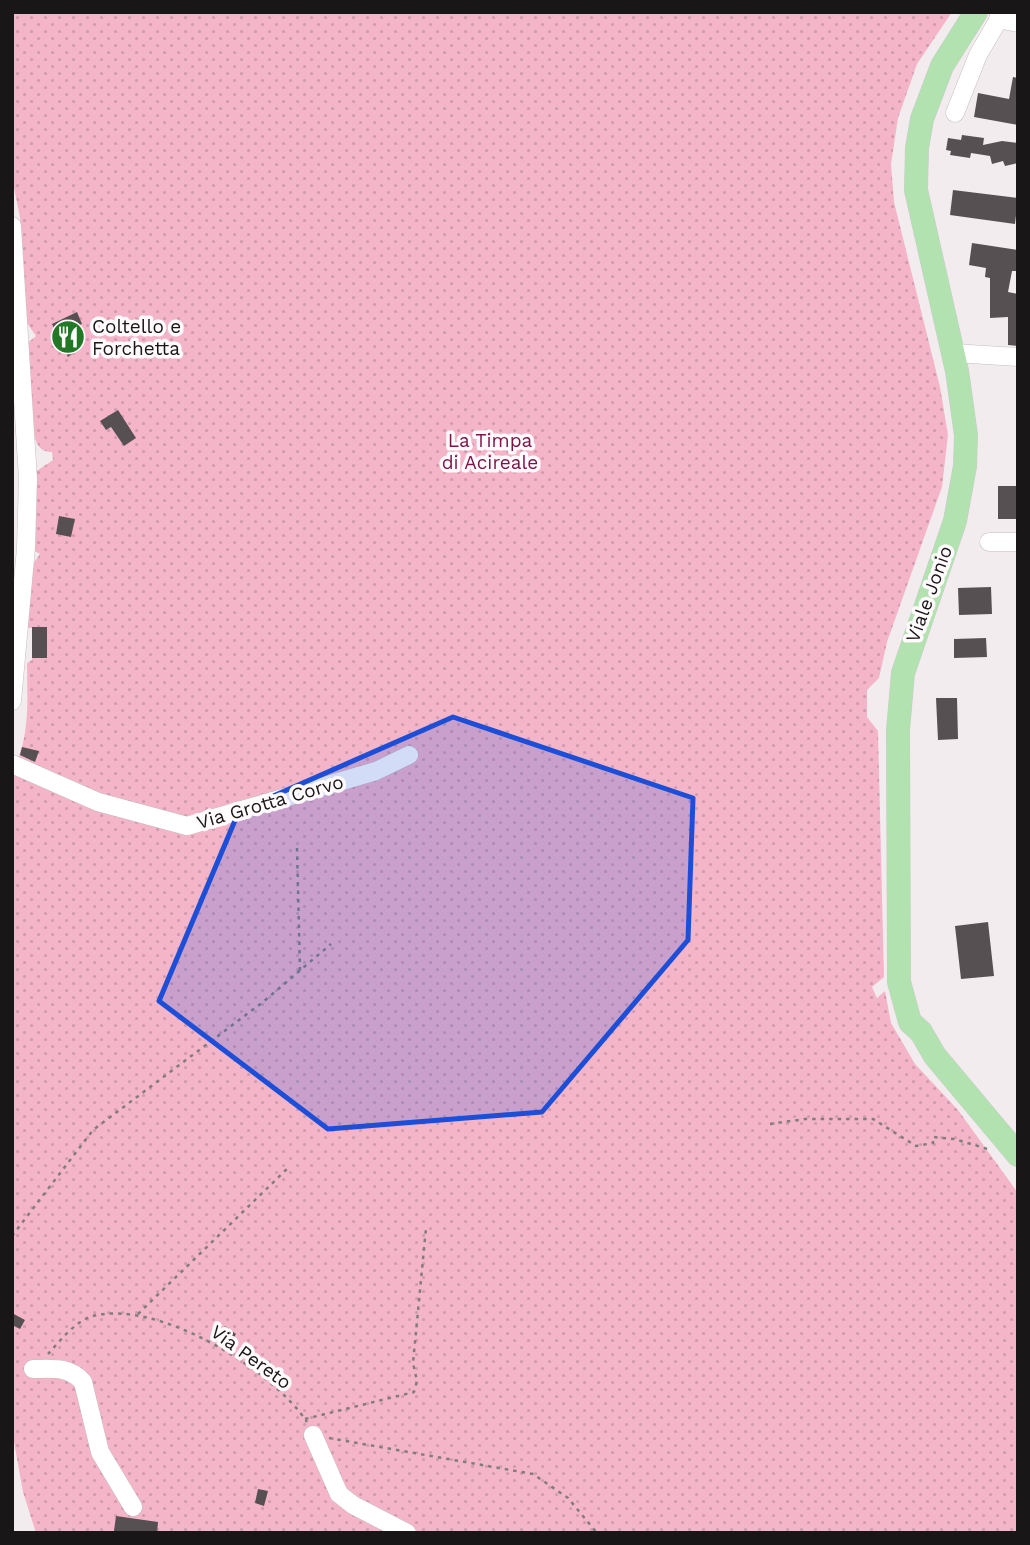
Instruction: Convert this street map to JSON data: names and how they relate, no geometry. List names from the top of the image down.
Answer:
{
  "streets": {
    "main road": ["Viale Jonio"],
    "street": ["Via Grotta Corvo"],
    "path": ["Via Pereto"]
  },
  "parks": ["La Timpa di Acireale"],
  "places": {
    "restaurant": ["Coltello e Forchetta"]
  }
}
